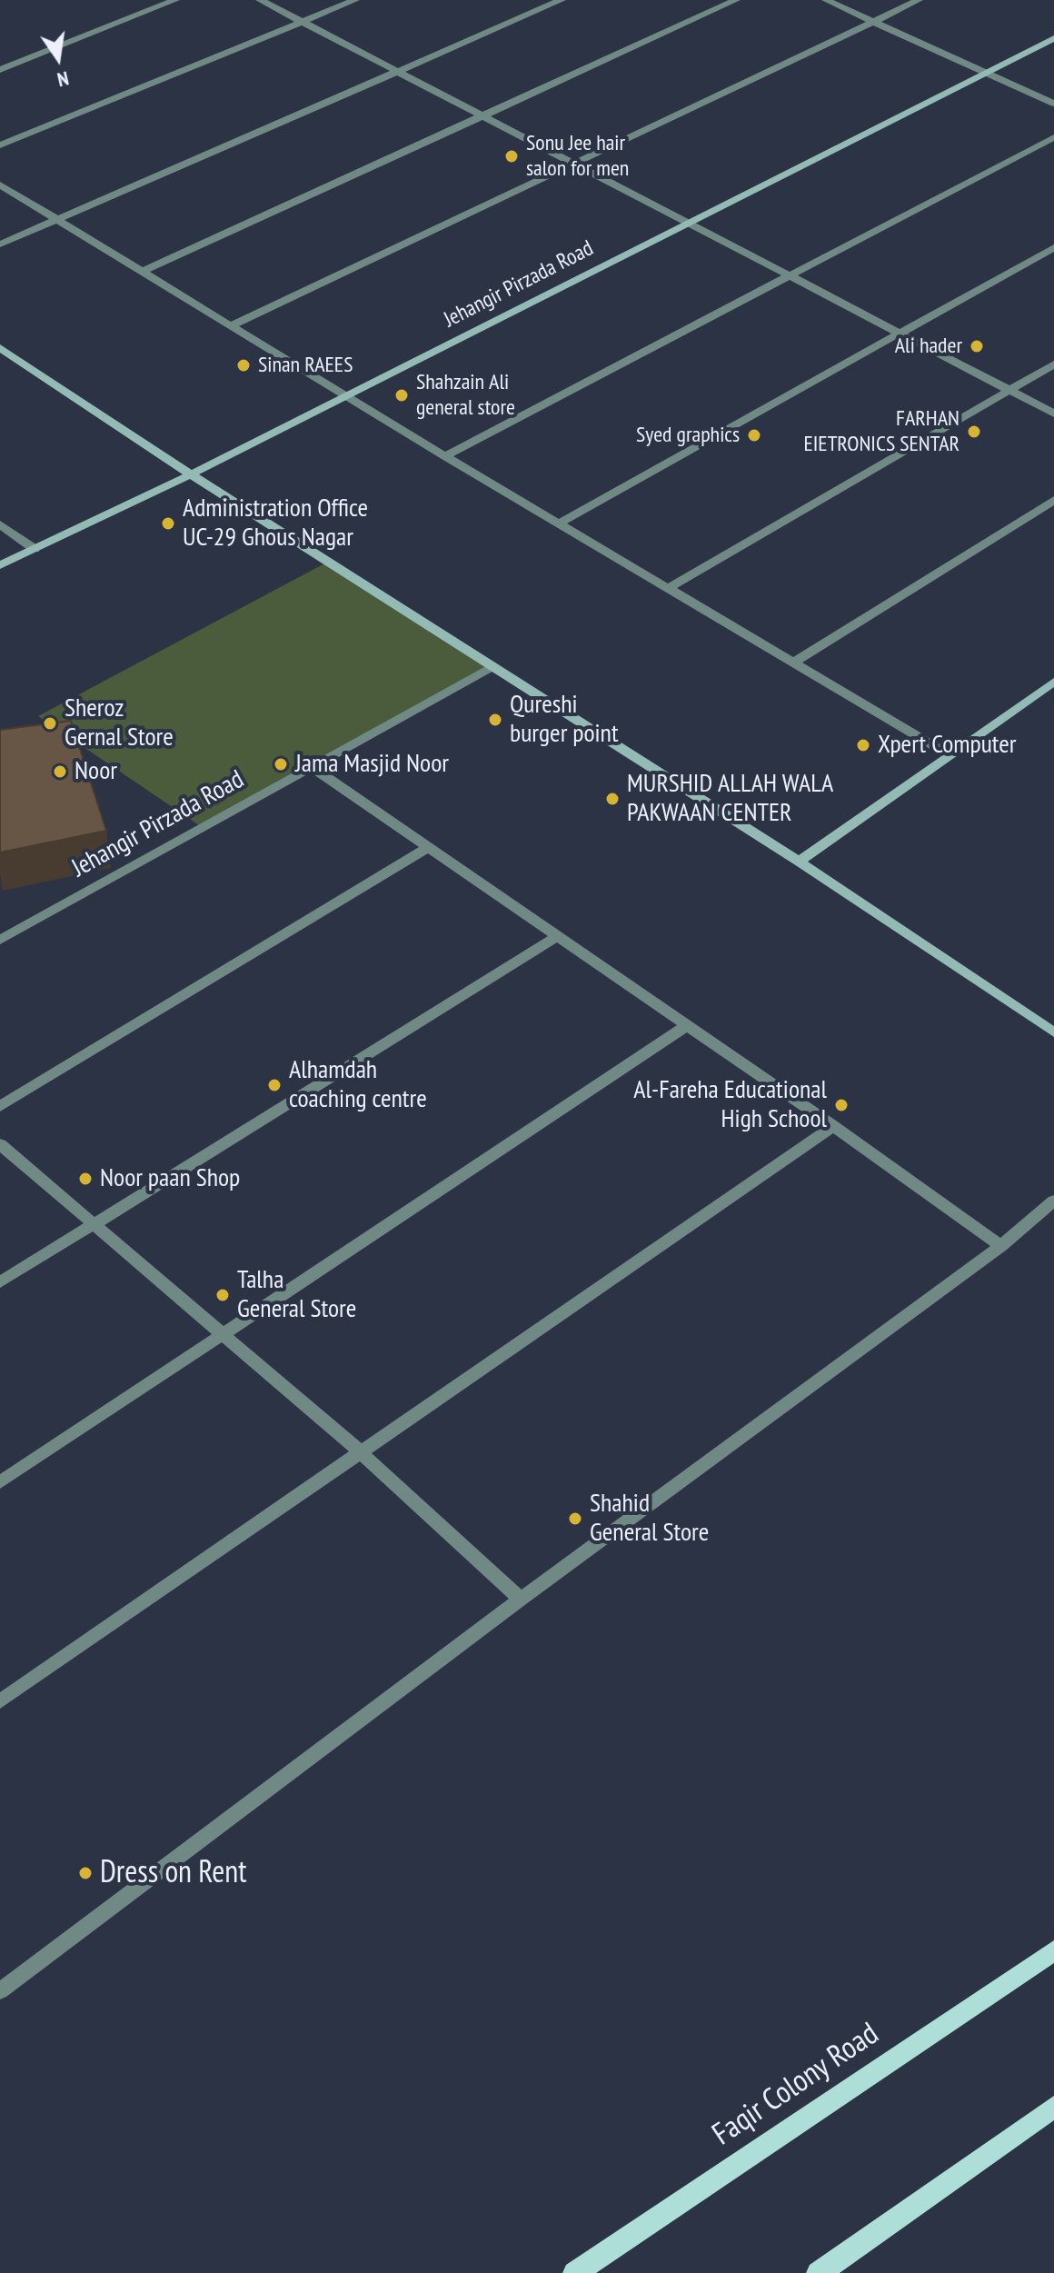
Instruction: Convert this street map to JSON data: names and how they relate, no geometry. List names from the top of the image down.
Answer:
{
  "streets": {
    "main road": ["Faqir Colony Road"],
    "street": ["Jehangir Pirzada Road"]
  },
  "places": [
    "Sonu Jee hair salon for men",
    "Ali hader",
    "Sinan RAEES",
    "Shahzain Ali general store",
    "FARHAN EIETRONICS SENTAR",
    "Syed graphics",
    "Administration Office UC-29 Ghous Nagar",
    "Qureshi burger point",
    "Sheroz Gernal Store",
    "Xpert Computer",
    "Jama Masjid Noor",
    "Noor",
    "MURSHID ALLAH WALA PAKWAAN CENTER",
    "Alhamdah coaching centre",
    "Al-Fareha Educational High School",
    "Noor paan Shop",
    "Talha General Store",
    "Shahid General Store",
    "Dress on Rent"
  ],
  "north": "bottom"
}
